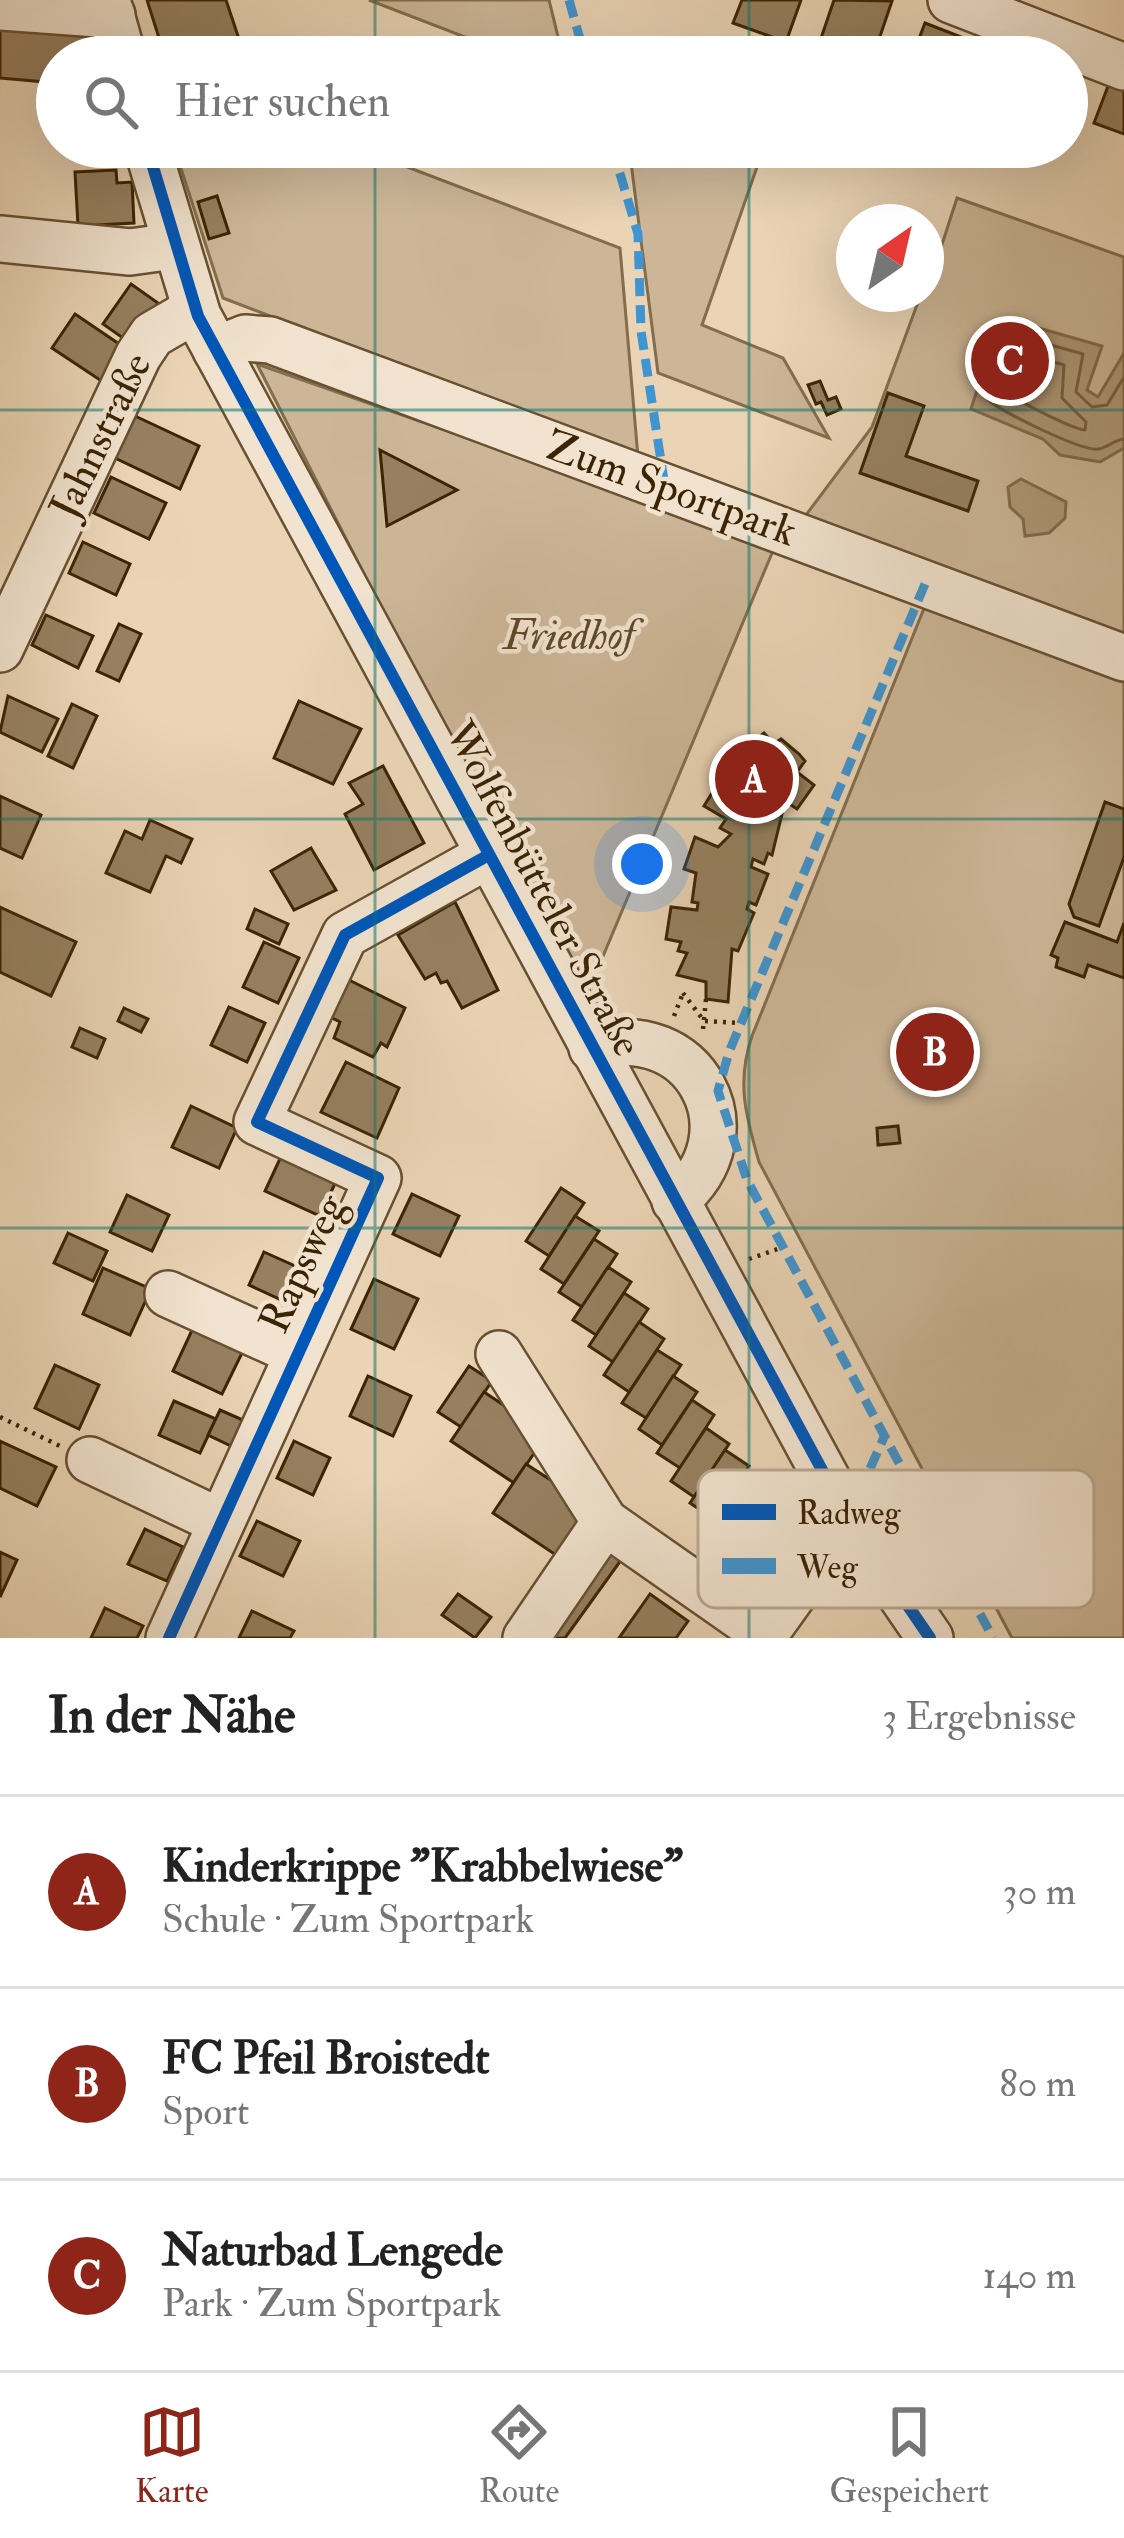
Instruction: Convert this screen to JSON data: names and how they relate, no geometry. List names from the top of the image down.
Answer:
{
  "streets": {
    "street": [
      "Jahnstraße",
      "Zum Sportpark",
      "Wolfenbütteler Straße",
      "Rapsweg"
    ]
  },
  "crossings": [
    ["Jahnstraße", "Zum Sportpark"],
    ["Jahnstraße", "Wolfenbütteler Straße"],
    ["Zum Sportpark", "Wolfenbütteler Straße"],
    ["Wolfenbütteler Straße", "Rapsweg"]
  ],
  "parks": ["Friedhof"],
  "legend": ["Radweg", "Weg"],
  "north": "top right",
  "page": {
    "search": "Hier suchen",
    "pins": ["C", "A", "B"],
    "heading": ["In der Nähe", "3 Ergebnisse"],
    "list": [
      {
        "mark": "A",
        "name": "Kinderkrippe \"Krabbelwiese\"",
        "note": "Schule · Zum Sportpark",
        "value": "30 m"
      },
      {
        "mark": "B",
        "name": "FC Pfeil Broistedt",
        "note": "Sport",
        "value": "80 m"
      },
      {
        "mark": "C",
        "name": "Naturbad Lengede",
        "note": "Park · Zum Sportpark",
        "value": "140 m"
      }
    ],
    "nav": ["Karte", "Route", "Gespeichert"]
  }
}
